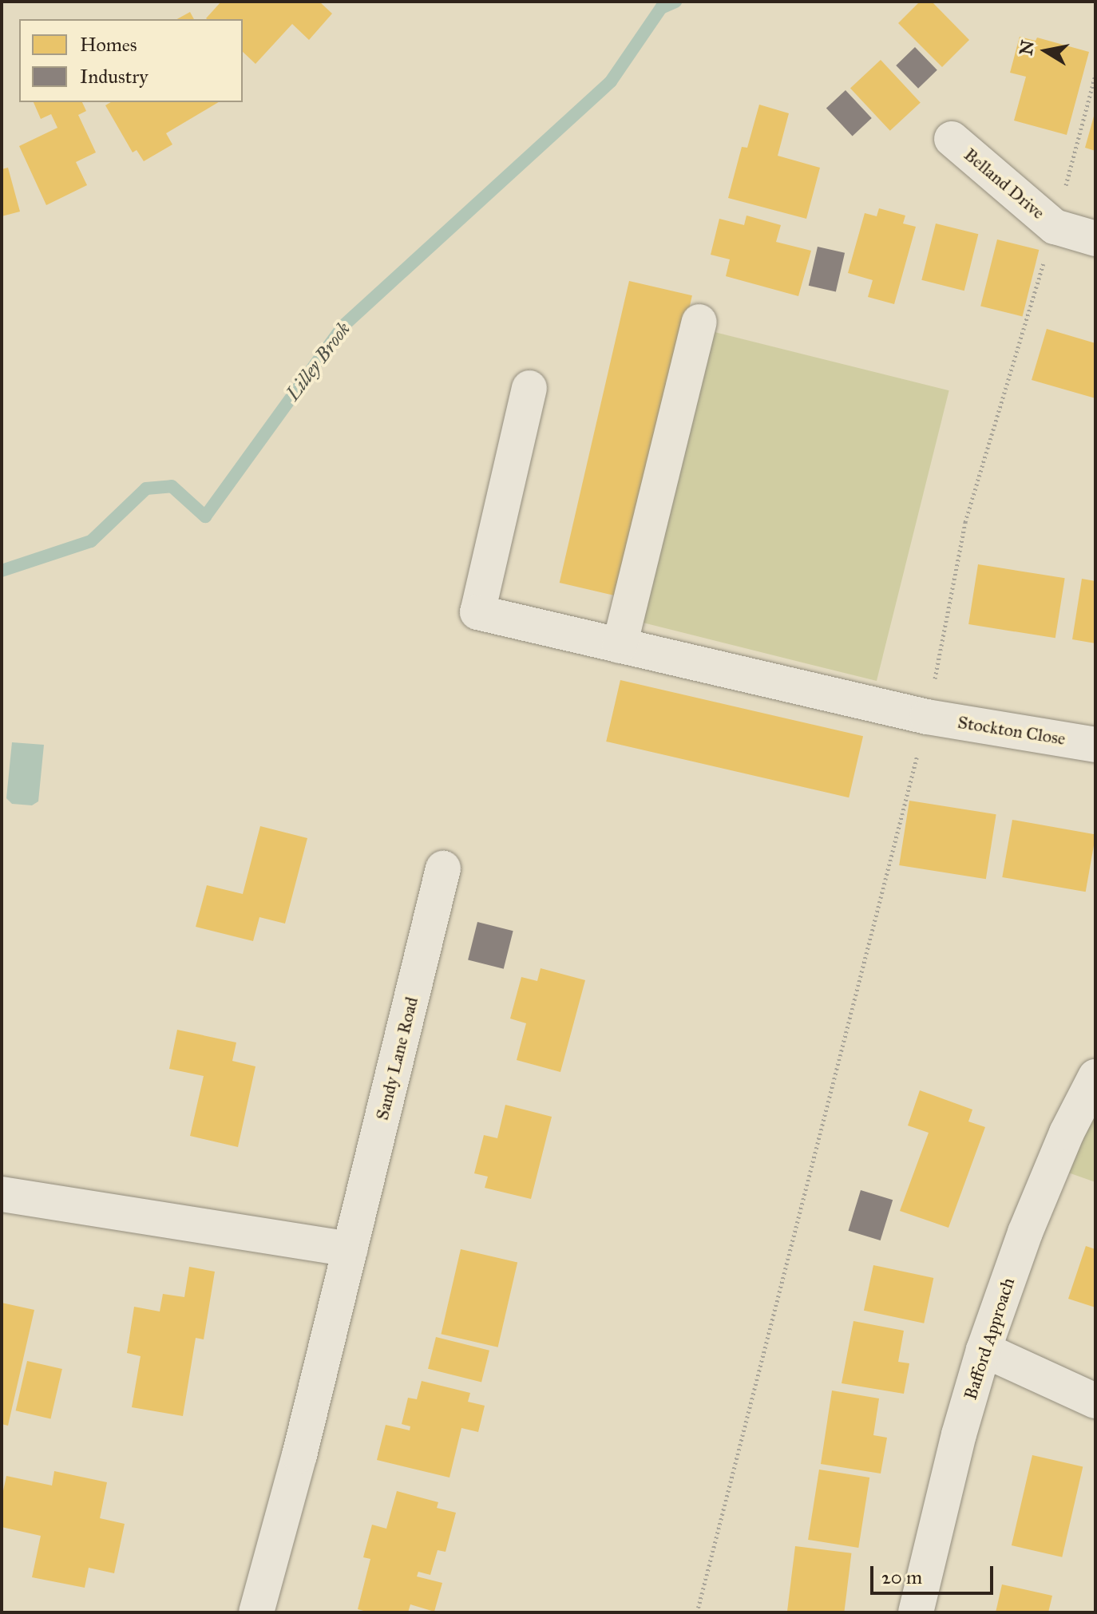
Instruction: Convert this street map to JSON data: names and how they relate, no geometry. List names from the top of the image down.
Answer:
{
  "streets": {
    "street": [
      "Belland Drive",
      "Stockton Close",
      "Sandy Lane Road",
      "Bafford Approach"
    ]
  },
  "water": ["Lilley Brook"],
  "legend": ["Homes", "Industry"],
  "scale_bar": "20 m",
  "north": "left"
}
